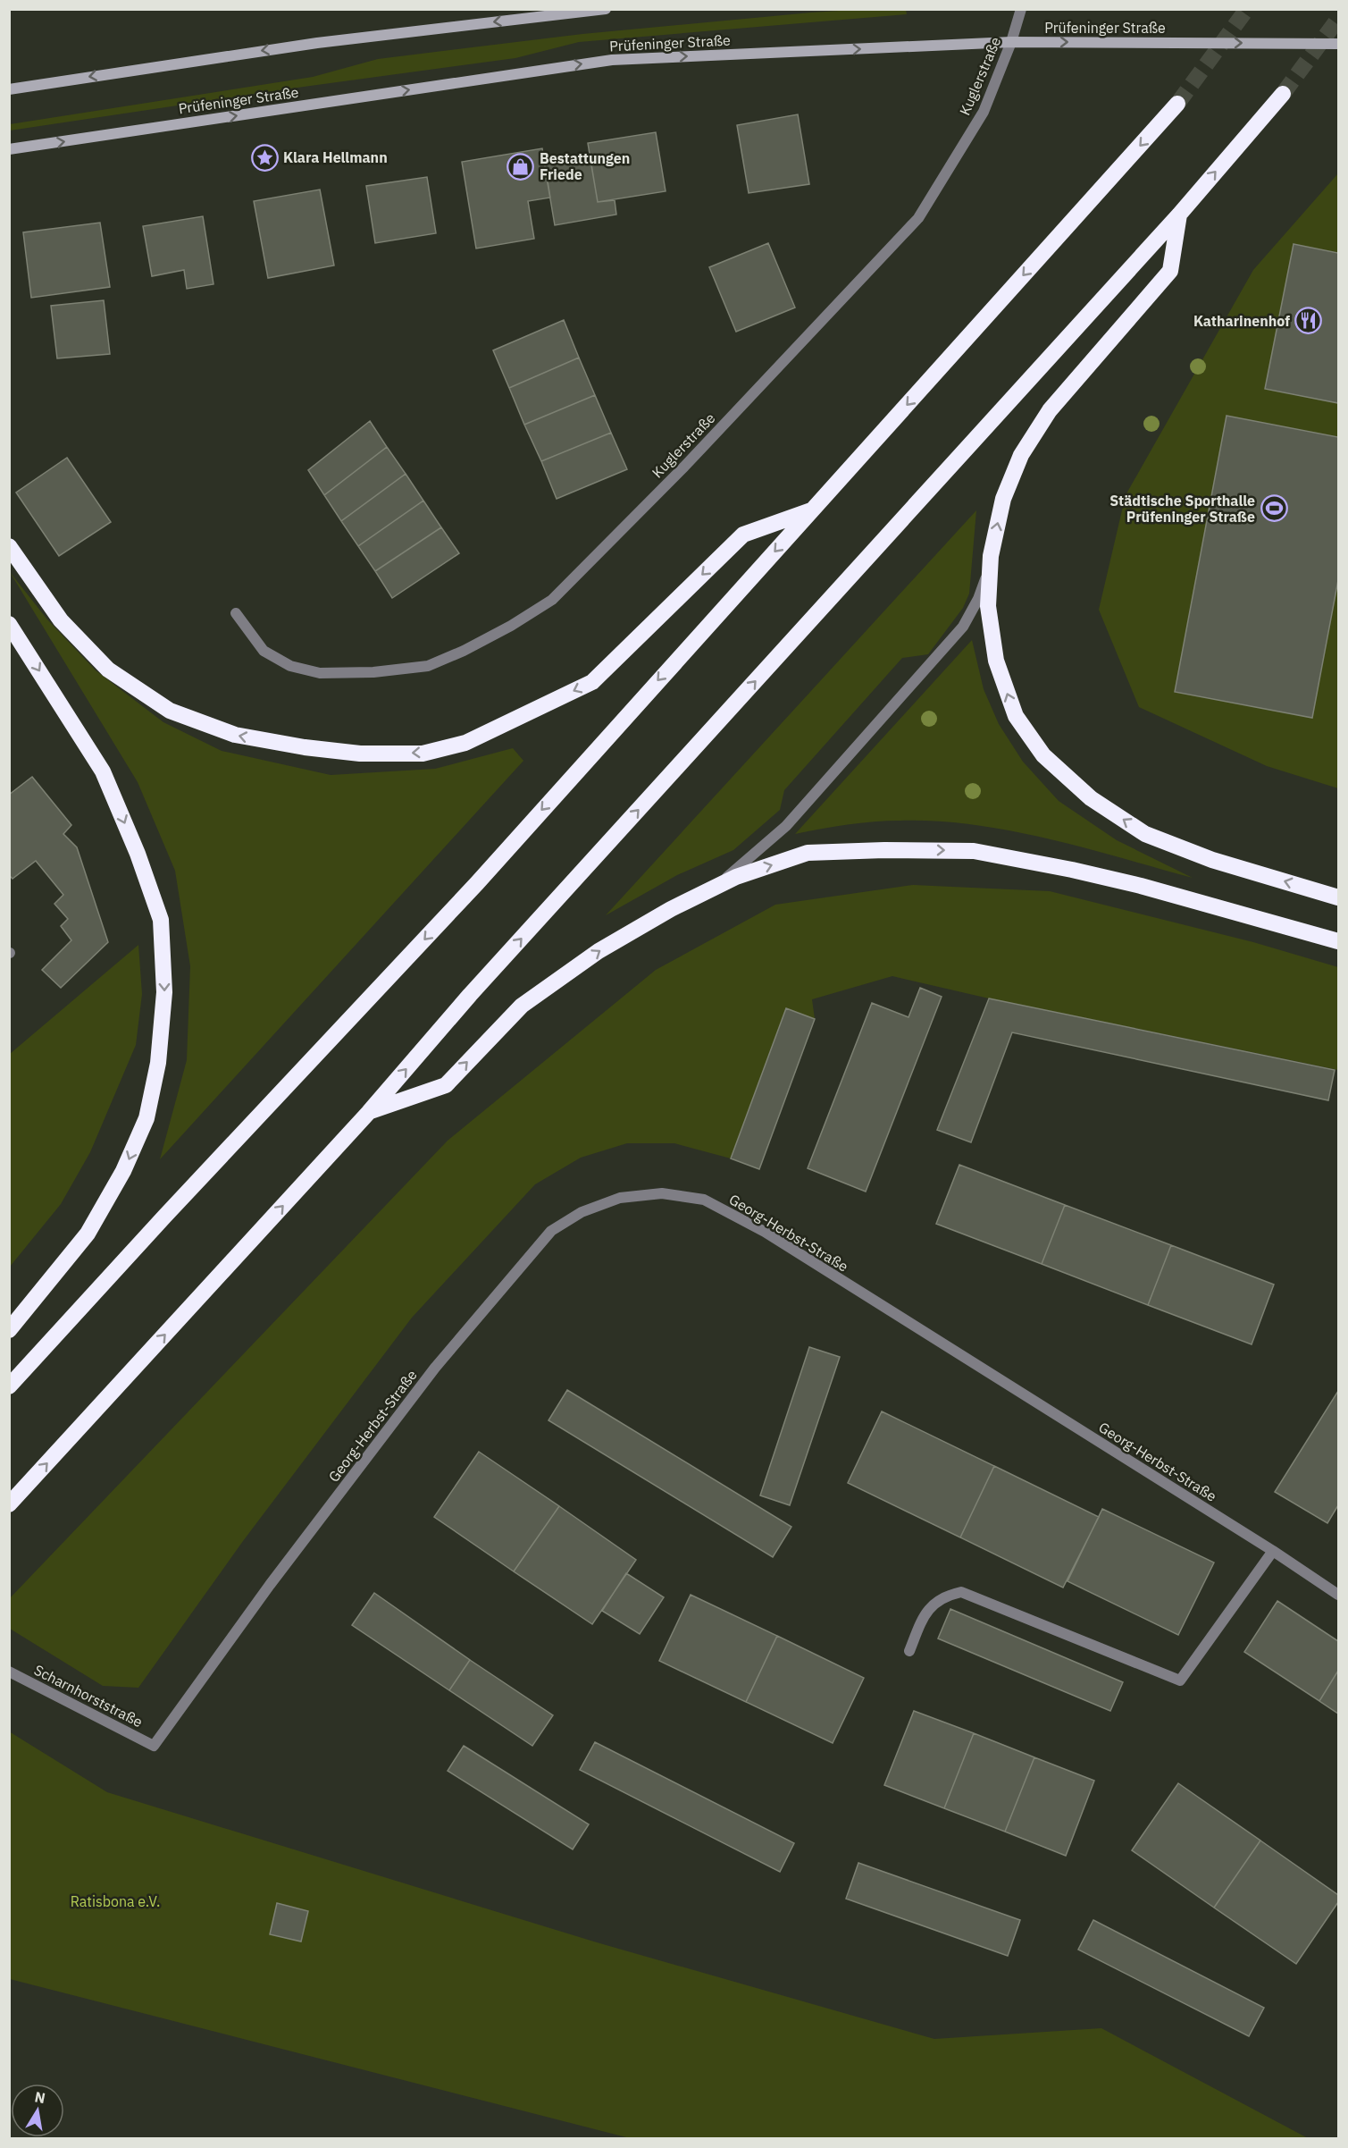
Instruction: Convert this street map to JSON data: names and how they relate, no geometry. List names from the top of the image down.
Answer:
{
  "streets": {
    "street": [
      "Prüfeninger Straße",
      "Kuglerstraße",
      "Georg-Herbst-Straße",
      "Scharnhorststraße"
    ]
  },
  "crossings": [
    ["Prüfeninger Straße", "Kuglerstraße"],
    ["Georg-Herbst-Straße", "Scharnhorststraße"]
  ],
  "parks": ["Ratisbona e.V."],
  "places": {
    "place": ["Klara Hellmann"],
    "shop": ["Bestattungen Friede"],
    "restaurant": ["Katharinenhof"],
    "sports": ["Städtische Sporthalle Prüfeninger Straße"]
  },
  "north": "top"
}
